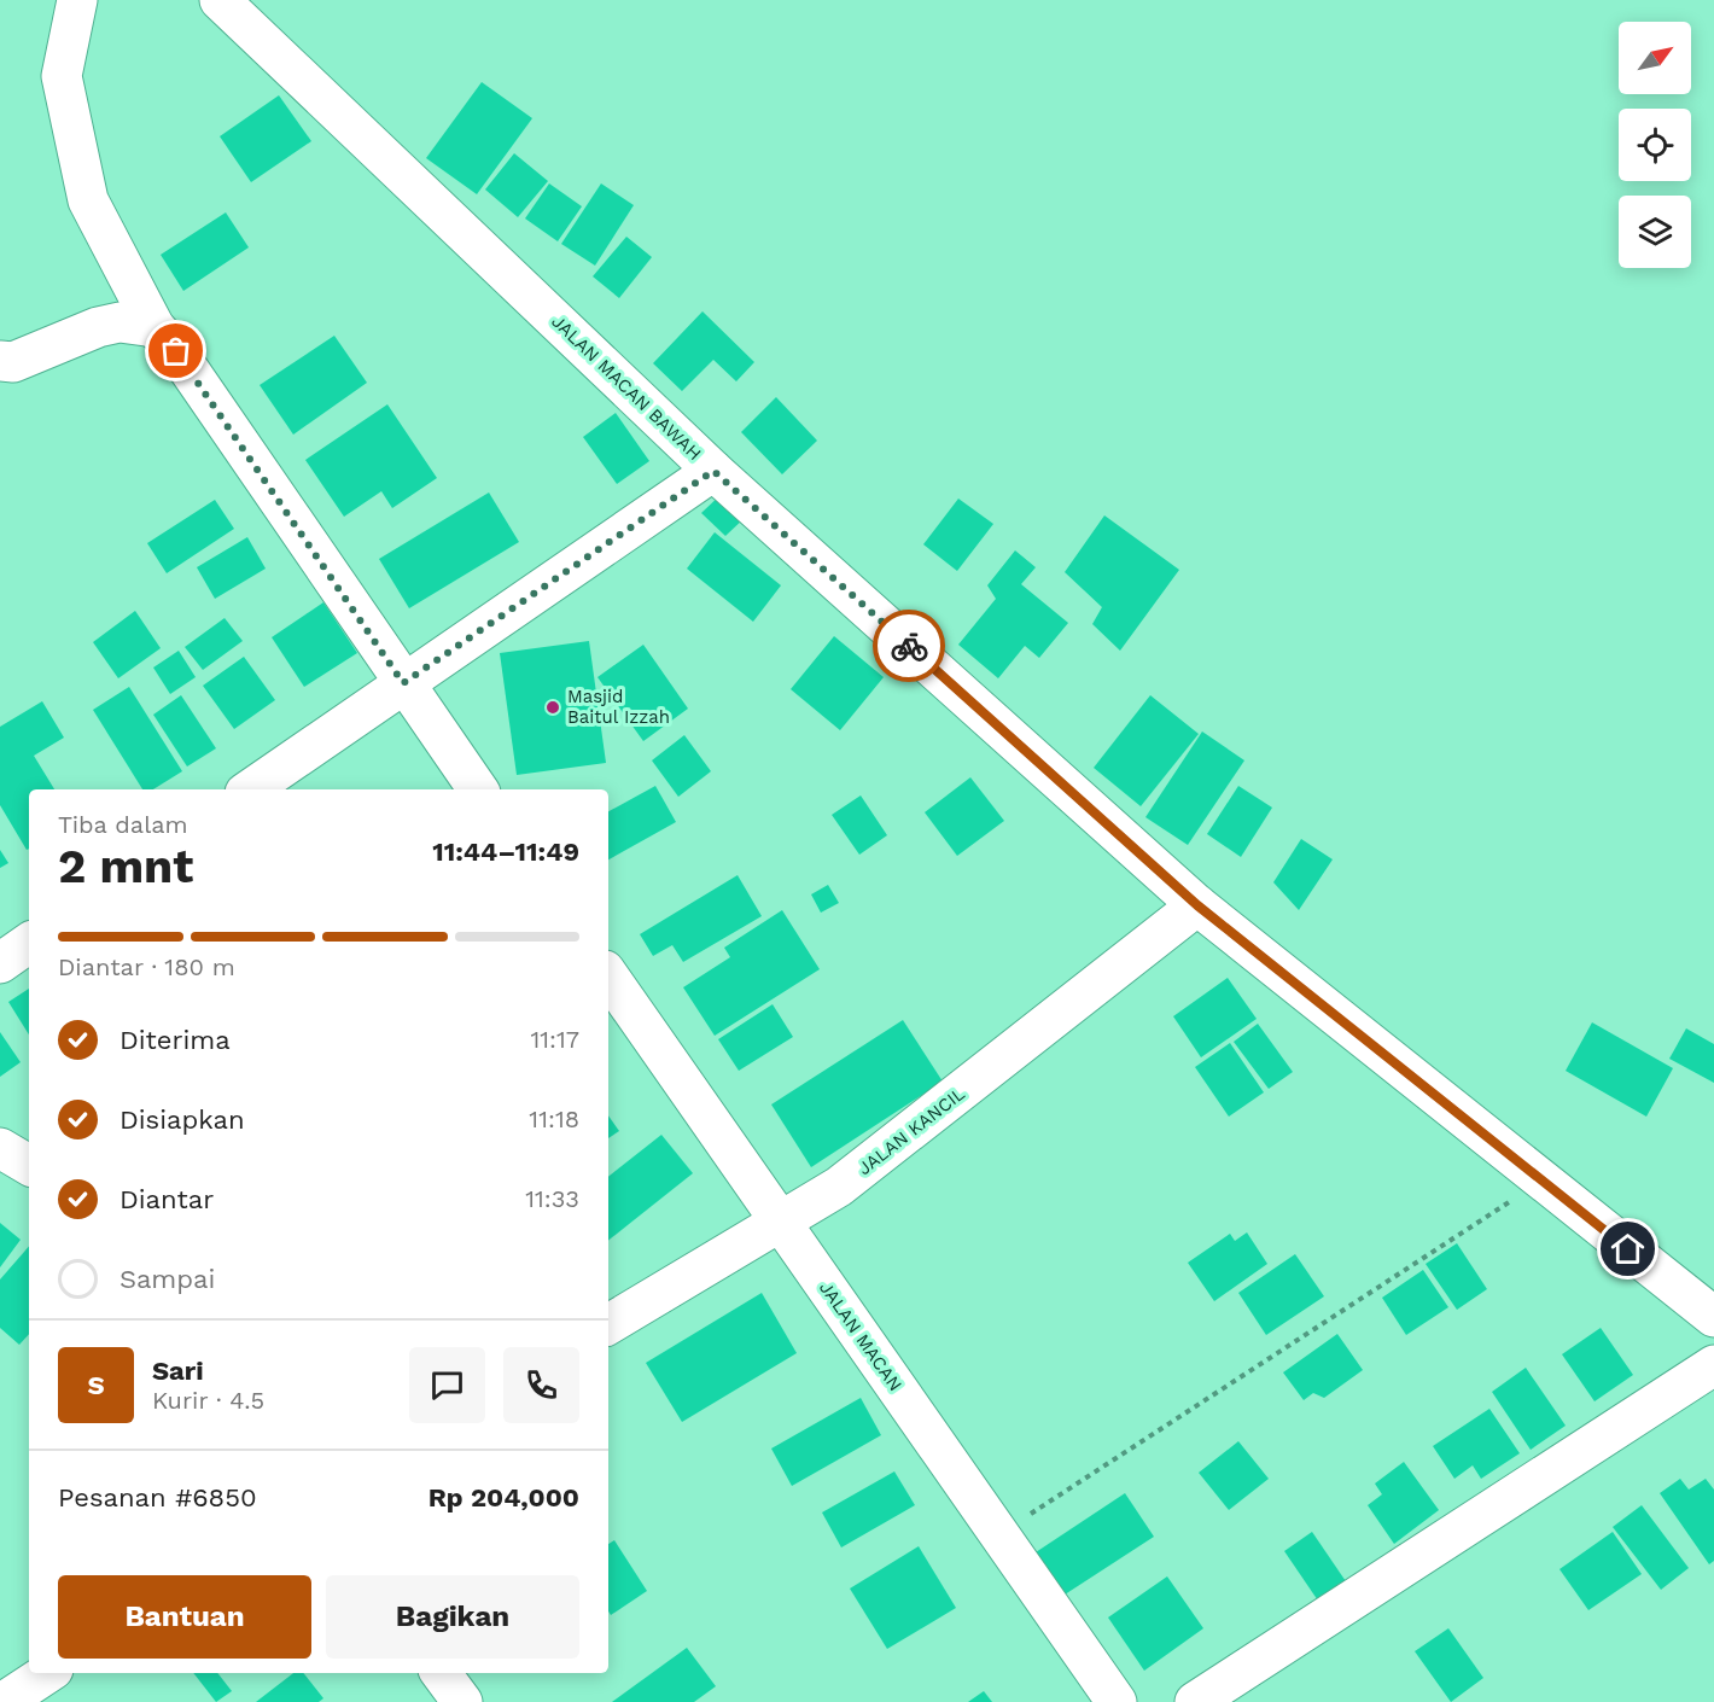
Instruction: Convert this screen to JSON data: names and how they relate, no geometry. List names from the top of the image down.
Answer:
{
  "streets": {
    "street": ["JALAN MACAN BAWAH", "JALAN KANCIL", "JALAN MACAN"]
  },
  "crossings": [
    ["JALAN MACAN BAWAH", "JALAN KANCIL"],
    ["JALAN KANCIL", "JALAN MACAN"]
  ],
  "places": ["Masjid Baitul Izzah"],
  "north": "top right",
  "page": {
    "heading": ["2 mnt", "Tiba dalam", "11:44–11:49"],
    "panel": [
      "Sari",
      "Kurir · 4.5",
      "Pesanan #6850",
      "Rp 204,000"
    ],
    "bar": "Diantar · 180 m",
    "list": [
      ["Diterima", "11:17"],
      ["Disiapkan", "11:18"],
      ["Diantar", "11:33"],
      "Sampai"
    ],
    "round": "S",
    "buttons": ["Bantuan", "Bagikan"]
  }
}
